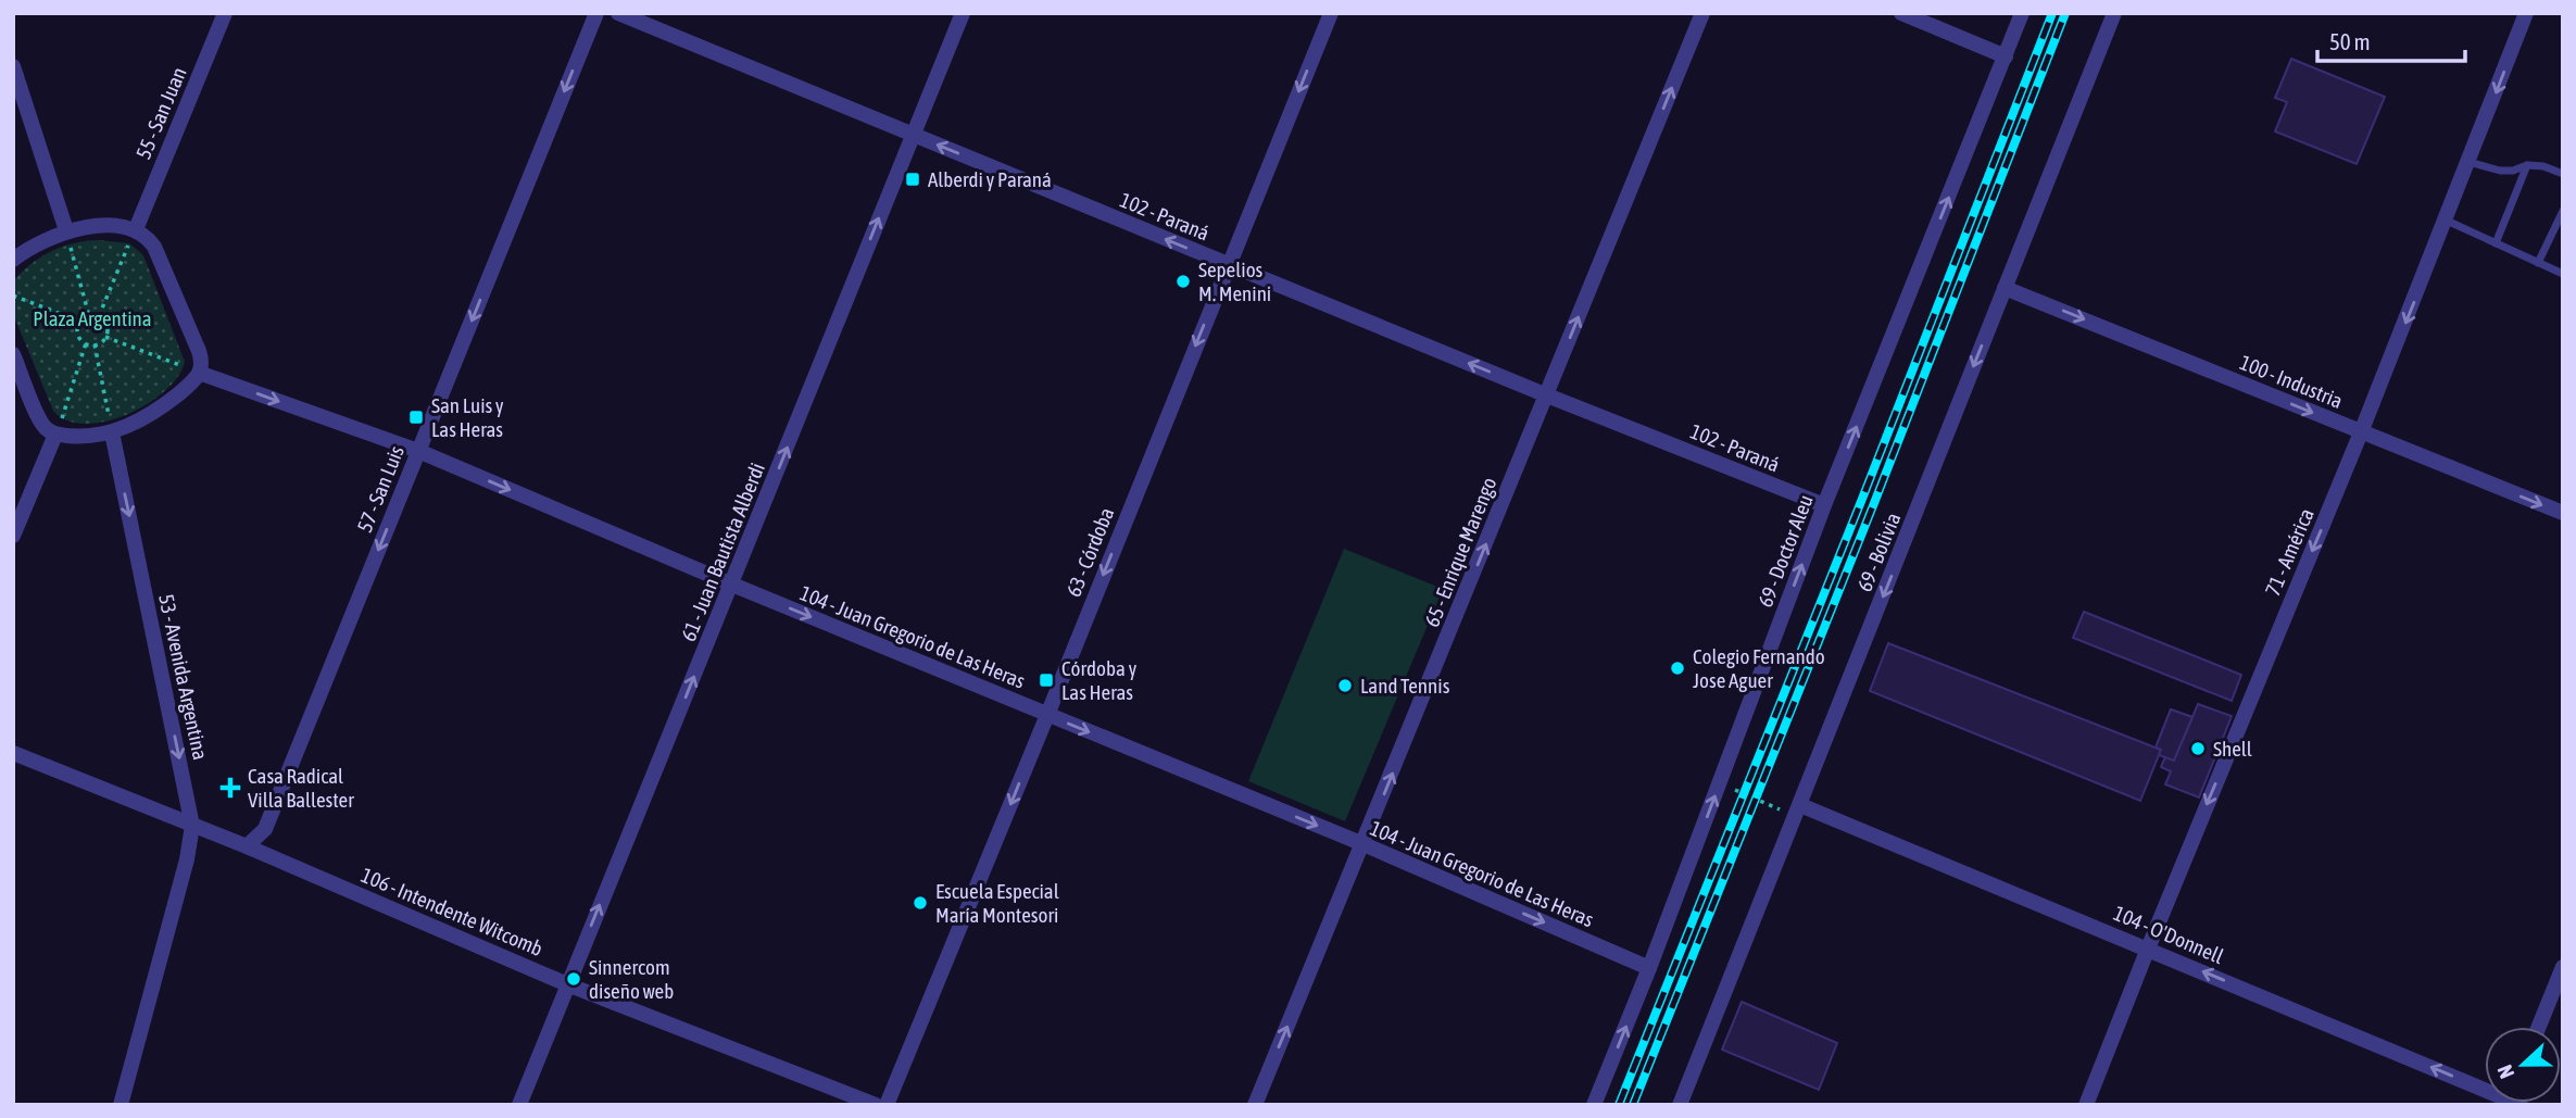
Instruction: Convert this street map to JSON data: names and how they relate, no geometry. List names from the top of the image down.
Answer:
{
  "streets": {
    "street": [
      "55 - San Juan",
      "102 - Paraná",
      "100 - Industria",
      "57 - San Luis",
      "69 - Doctor Aleu",
      "61 - Juan Bautista Alberdi",
      "63 - Córdoba",
      "65 - Enrique Marengo",
      "69 - Bolivia",
      "71 - América",
      "104 - Juan Gregorio de Las Heras",
      "53 - Avenida Argentina",
      "106 - Intendente Witcomb",
      "104 - O'Donnell"
    ]
  },
  "crossings": [
    ["102 - Paraná", "69 - Doctor Aleu"],
    ["102 - Paraná", "61 - Juan Bautista Alberdi"],
    ["102 - Paraná", "63 - Córdoba"],
    ["102 - Paraná", "65 - Enrique Marengo"],
    ["100 - Industria", "69 - Bolivia"],
    ["100 - Industria", "71 - América"],
    ["57 - San Luis", "104 - Juan Gregorio de Las Heras"],
    ["57 - San Luis", "106 - Intendente Witcomb"],
    ["69 - Doctor Aleu", "104 - Juan Gregorio de Las Heras"],
    ["61 - Juan Bautista Alberdi", "104 - Juan Gregorio de Las Heras"],
    ["61 - Juan Bautista Alberdi", "106 - Intendente Witcomb"],
    ["63 - Córdoba", "104 - Juan Gregorio de Las Heras"],
    ["65 - Enrique Marengo", "104 - Juan Gregorio de Las Heras"],
    ["69 - Bolivia", "104 - O'Donnell"],
    ["71 - América", "104 - O'Donnell"],
    ["53 - Avenida Argentina", "106 - Intendente Witcomb"]
  ],
  "one_way": [
    "102 - Paraná",
    "100 - Industria",
    "57 - San Luis",
    "69 - Doctor Aleu",
    "61 - Juan Bautista Alberdi",
    "63 - Córdoba",
    "65 - Enrique Marengo",
    "69 - Bolivia",
    "71 - América",
    "104 - Juan Gregorio de Las Heras",
    "53 - Avenida Argentina",
    "104 - O'Donnell"
  ],
  "parks": ["Plaza Argentina"],
  "places": {
    "transit": ["Alberdi y Paraná", "San Luis y Las Heras", "Córdoba y Las Heras"],
    "other": [
      "Sepelios M. Menini",
      "Colegio Fernando Jose Aguer",
      "Land Tennis",
      "Shell",
      "Escuela Especial María Montesori",
      "Sinnercom diseño web"
    ],
    "health": ["Casa Radical Villa Ballester"]
  },
  "scale_bar": "50 m",
  "north": "left"
}
